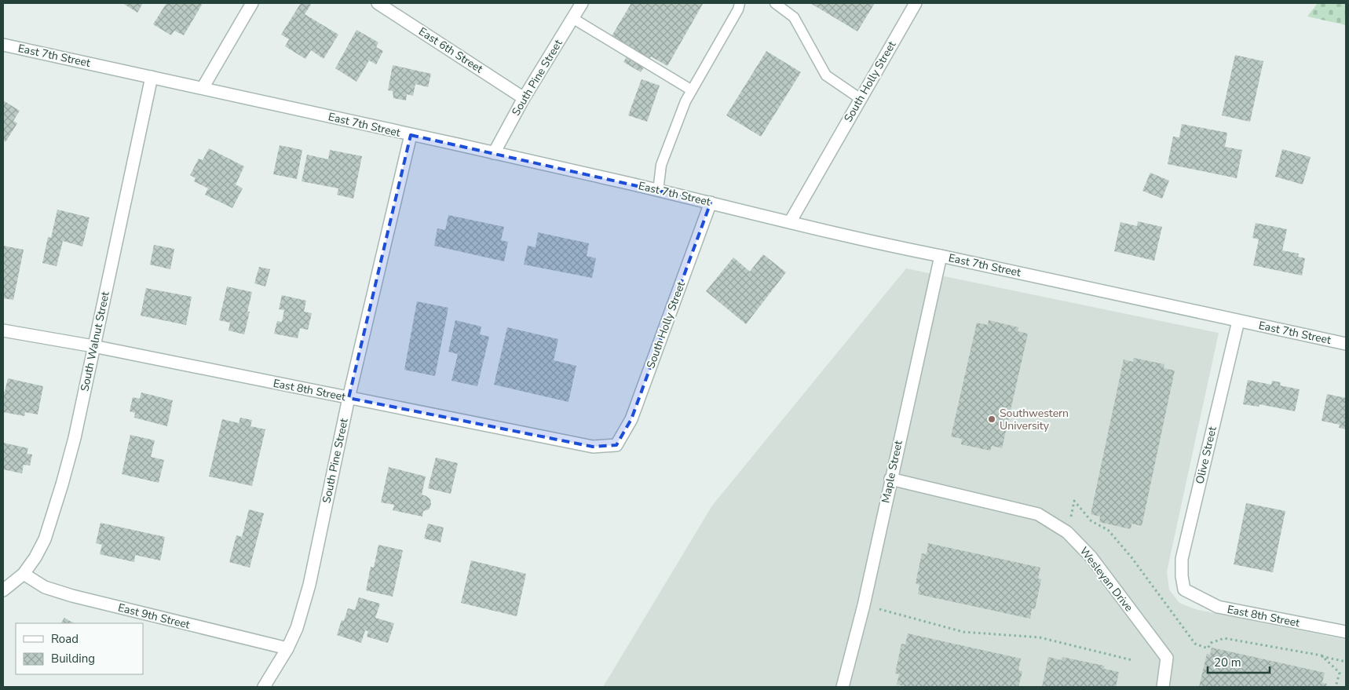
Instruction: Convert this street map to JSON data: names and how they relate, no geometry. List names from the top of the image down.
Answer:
{
  "streets": {
    "street": [
      "East 6th Street",
      "East 7th Street",
      "South Pine Street",
      "South Holly Street",
      "South Walnut Street",
      "East 8th Street",
      "Olive Street",
      "Maple Street",
      "Wesleyan Drive",
      "East 9th Street"
    ]
  },
  "crossings": [
    ["East 6th Street", "South Pine Street"],
    ["East 7th Street", "South Pine Street"],
    ["East 7th Street", "South Holly Street"],
    ["East 7th Street", "South Walnut Street"],
    ["East 7th Street", "Olive Street"],
    ["East 7th Street", "Maple Street"],
    ["South Pine Street", "East 8th Street"],
    ["South Pine Street", "East 9th Street"],
    ["South Holly Street", "East 8th Street"],
    ["South Walnut Street", "East 8th Street"],
    ["South Walnut Street", "East 9th Street"],
    ["East 8th Street", "Olive Street"],
    ["Maple Street", "Wesleyan Drive"]
  ],
  "places": ["Southwestern University"],
  "legend": ["Road", "Building"],
  "scale_bar": "20 m"
}
